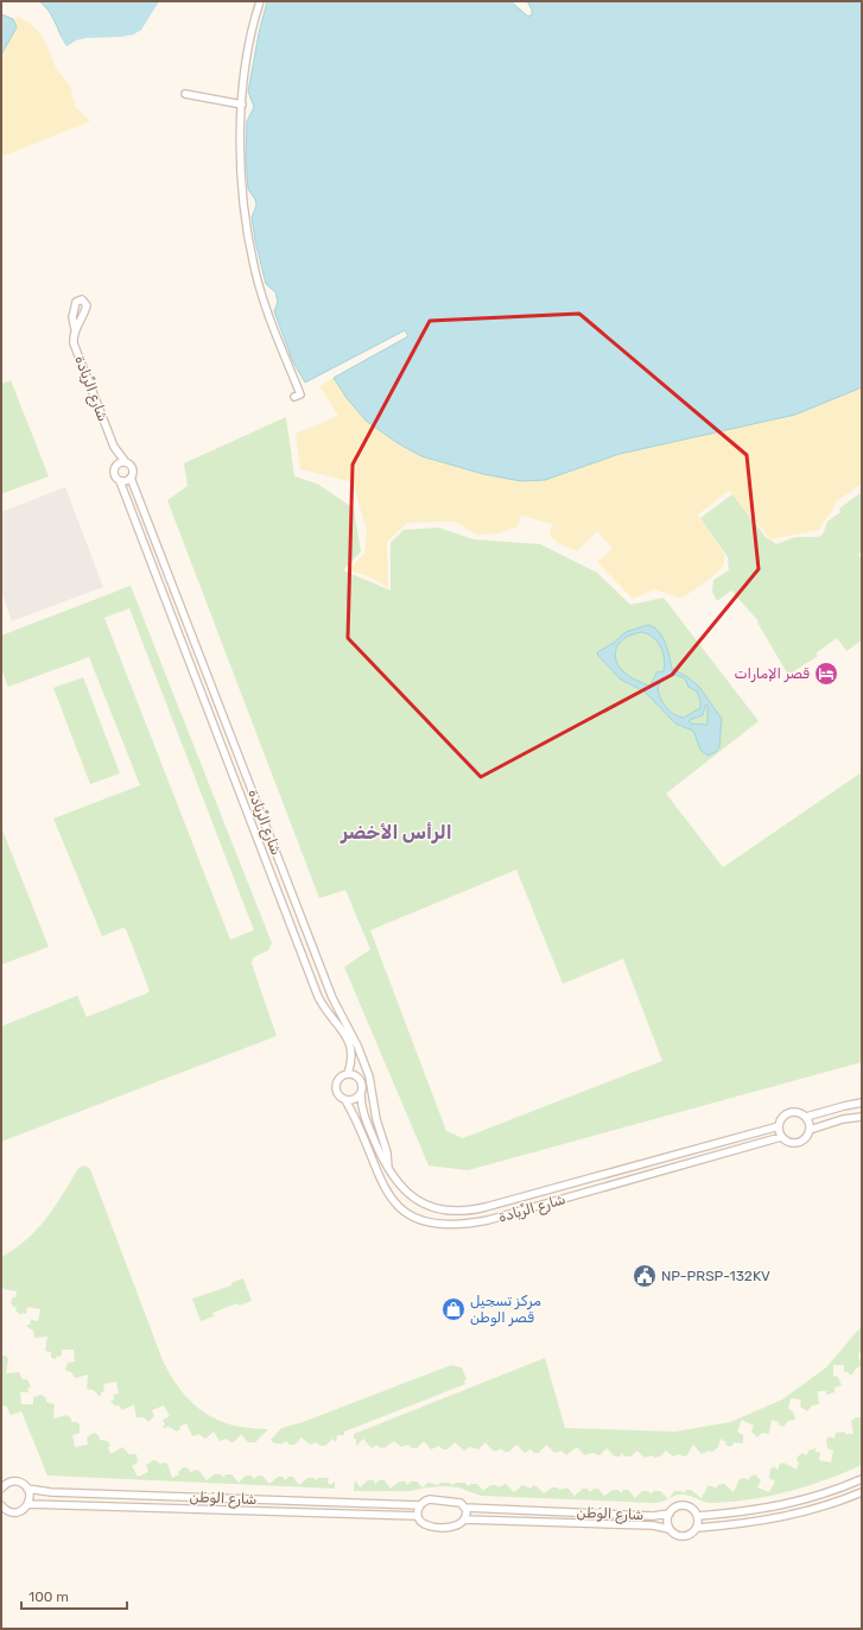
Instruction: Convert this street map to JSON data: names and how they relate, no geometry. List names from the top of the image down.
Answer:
{
  "streets": {
    "street": ["شارع الرِّيادة", "شارع الوَطَن"]
  },
  "districts": ["الرأس الأخضر"],
  "places": {
    "hotel": ["قصر الإمارات"],
    "public building": ["NP-PRSP-132KV"],
    "shop": ["مركز تسجيل قصر الوطن"]
  },
  "scale_bar": "100 m"
}
